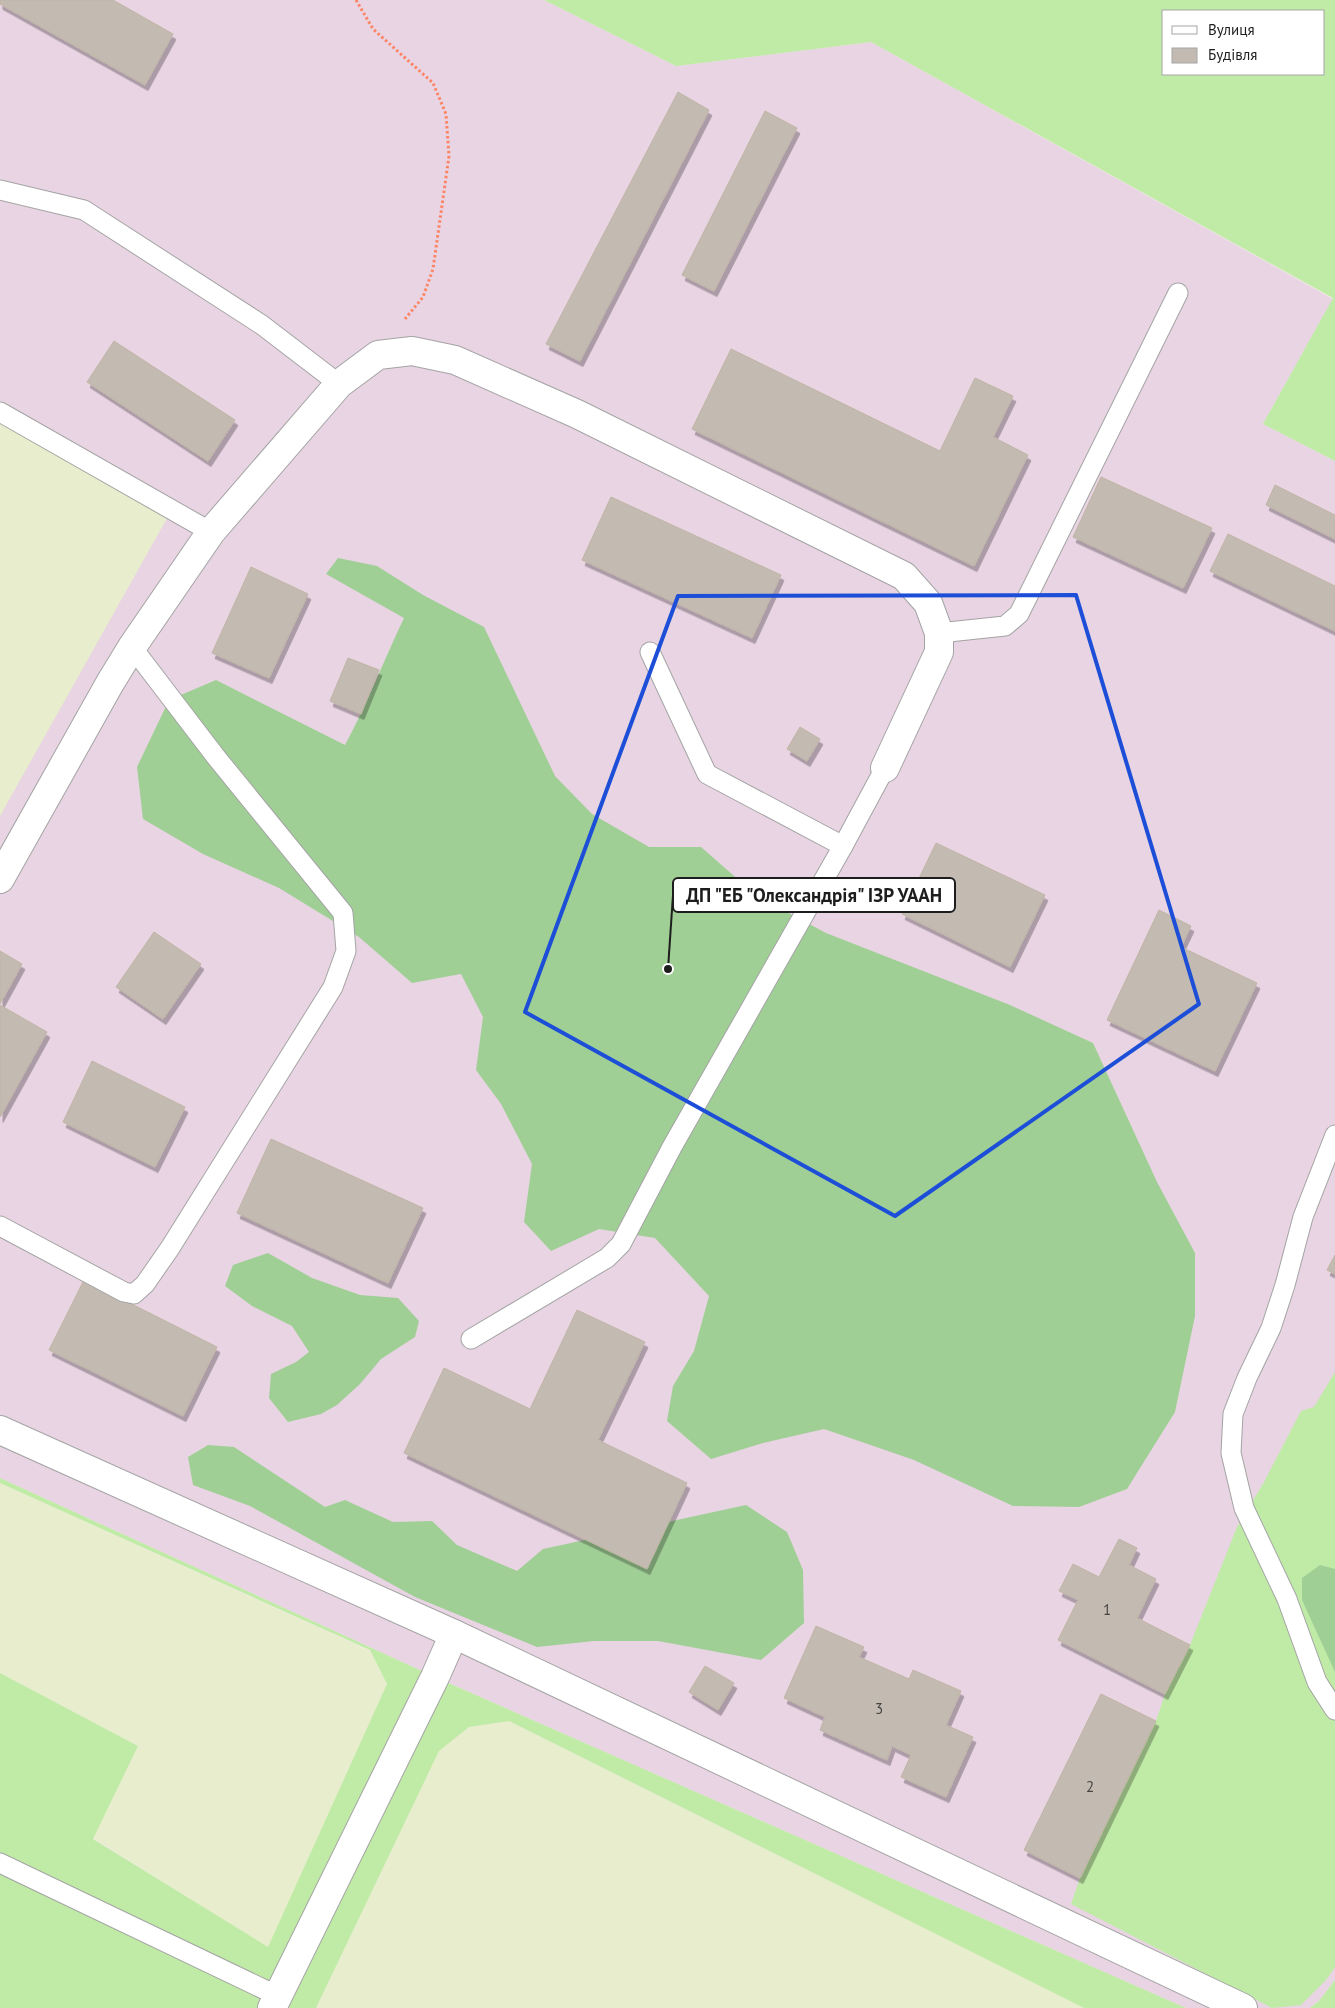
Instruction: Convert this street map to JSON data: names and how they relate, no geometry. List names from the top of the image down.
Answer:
{
  "places": ["ДП \"ЕБ \"Олександрія\" ІЗР УААН"],
  "house_numbers": ["1", "3", "2"],
  "legend": ["Вулиця", "Будівля"]
}
